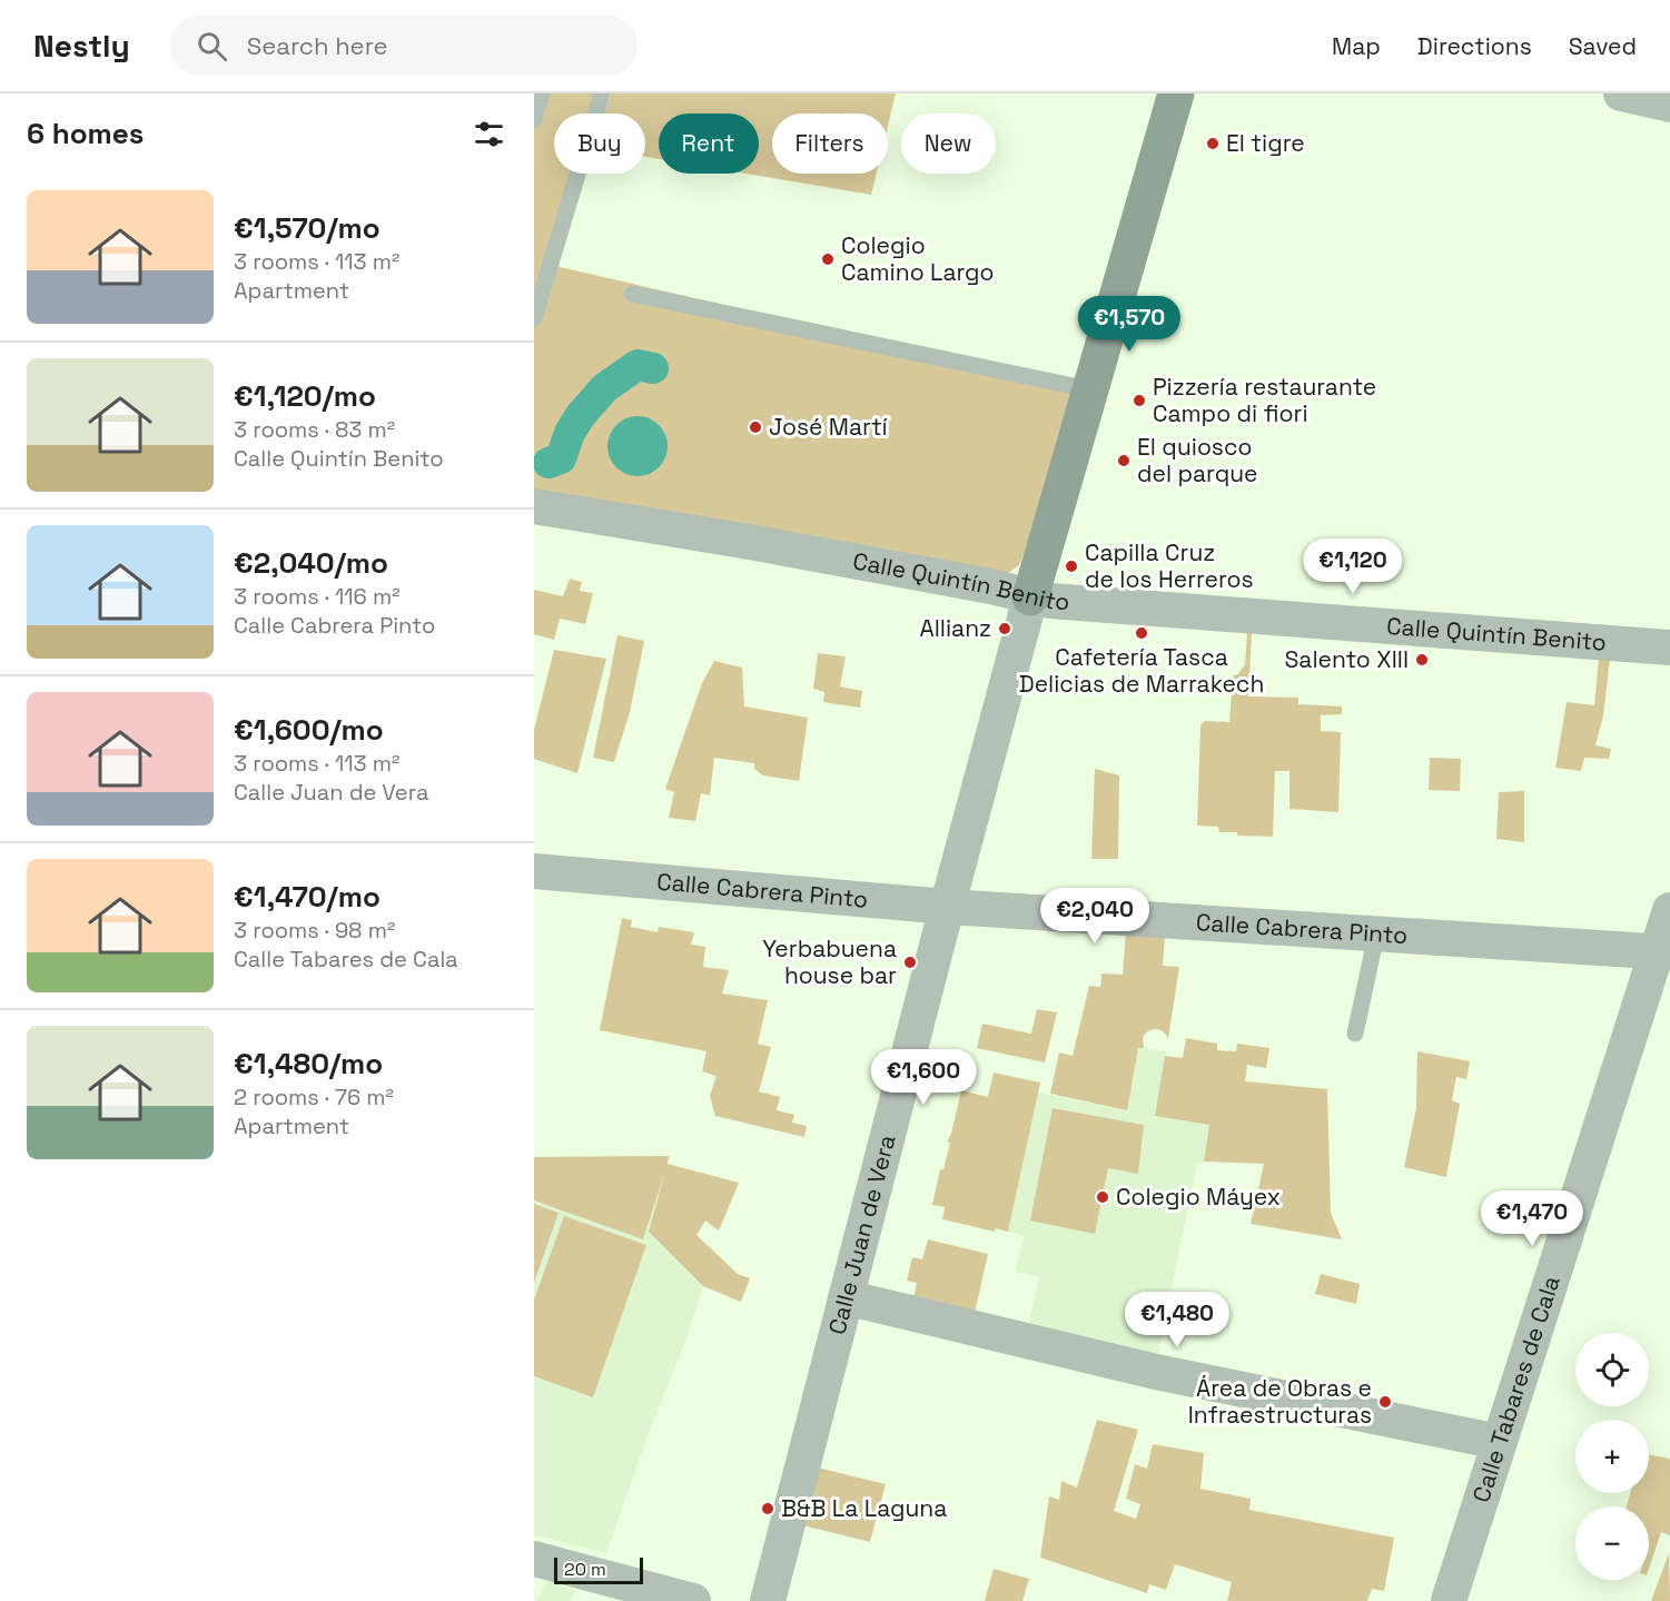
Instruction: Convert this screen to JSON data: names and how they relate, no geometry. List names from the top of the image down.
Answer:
{
  "streets": {
    "street": [
      "Calle Quintín Benito",
      "Calle Cabrera Pinto",
      "Calle Juan de Vera",
      "Calle Tabares de Cala"
    ]
  },
  "crossings": [
    ["Calle Quintín Benito", "Calle Juan de Vera"],
    ["Calle Cabrera Pinto", "Calle Juan de Vera"],
    ["Calle Cabrera Pinto", "Calle Tabares de Cala"]
  ],
  "places": [
    "El tigre",
    "Colegio Camino Largo",
    "Pizzería restaurante Campo di fiori",
    "José Martí",
    "El quiosco del parque",
    "Capilla Cruz de los Herreros",
    "Allianz",
    "Cafetería Tasca Delicias de Marrakech",
    "Salento XIII",
    "Yerbabuena house bar",
    "Colegio Máyex",
    "Área de Obras e Infraestructuras",
    "B&B La Laguna"
  ],
  "scale_bar": "20 m",
  "page": {
    "header": "Nestly",
    "search": "Search here",
    "nav": ["Map", "Directions", "Saved"],
    "heading": "6 homes",
    "chip": [
      "Buy",
      "Rent",
      "Filters",
      "New"
    ],
    "list": [
      {
        "name": "€1,570/mo",
        "note": "3 rooms · 113 m² · Apartment"
      },
      {
        "name": "€1,120/mo",
        "note": "3 rooms · 83 m² · Calle Quintín Benito"
      },
      {
        "name": "€2,040/mo",
        "note": "3 rooms · 116 m² · Calle Cabrera Pinto"
      },
      {
        "name": "€1,600/mo",
        "note": "3 rooms · 113 m² · Calle Juan de Vera"
      },
      {
        "name": "€1,470/mo",
        "note": "3 rooms · 98 m² · Calle Tabares de Cala"
      },
      {
        "name": "€1,480/mo",
        "note": "2 rooms · 76 m² · Apartment"
      }
    ],
    "price": [
      "€1,570",
      "€1,120",
      "€2,040",
      "€1,600",
      "€1,470",
      "€1,480"
    ],
    "map_buttons": ["+", "−"],
    "scale": "20 m"
  }
}
